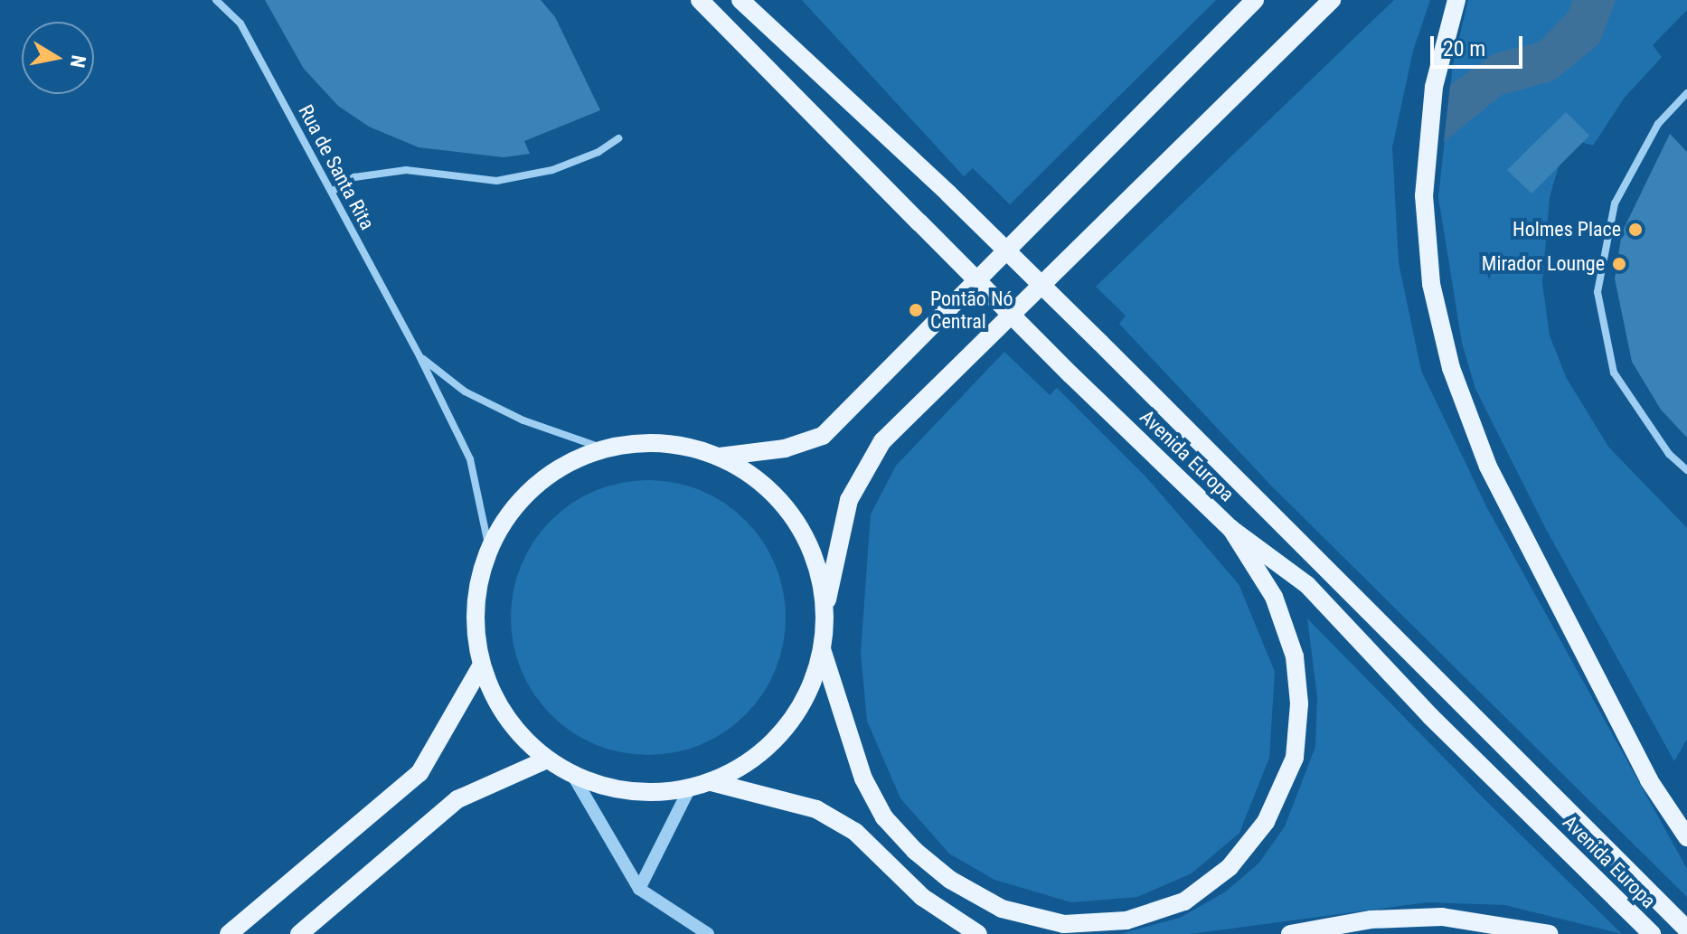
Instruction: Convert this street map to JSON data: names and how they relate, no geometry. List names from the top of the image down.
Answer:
{
  "streets": {
    "main road": ["Avenida Europa"],
    "street": ["Rua de Santa Rita"]
  },
  "places": ["Holmes Place", "Mirador Lounge", "Pontão Nó Central"],
  "scale_bar": "20 m",
  "north": "right"
}
